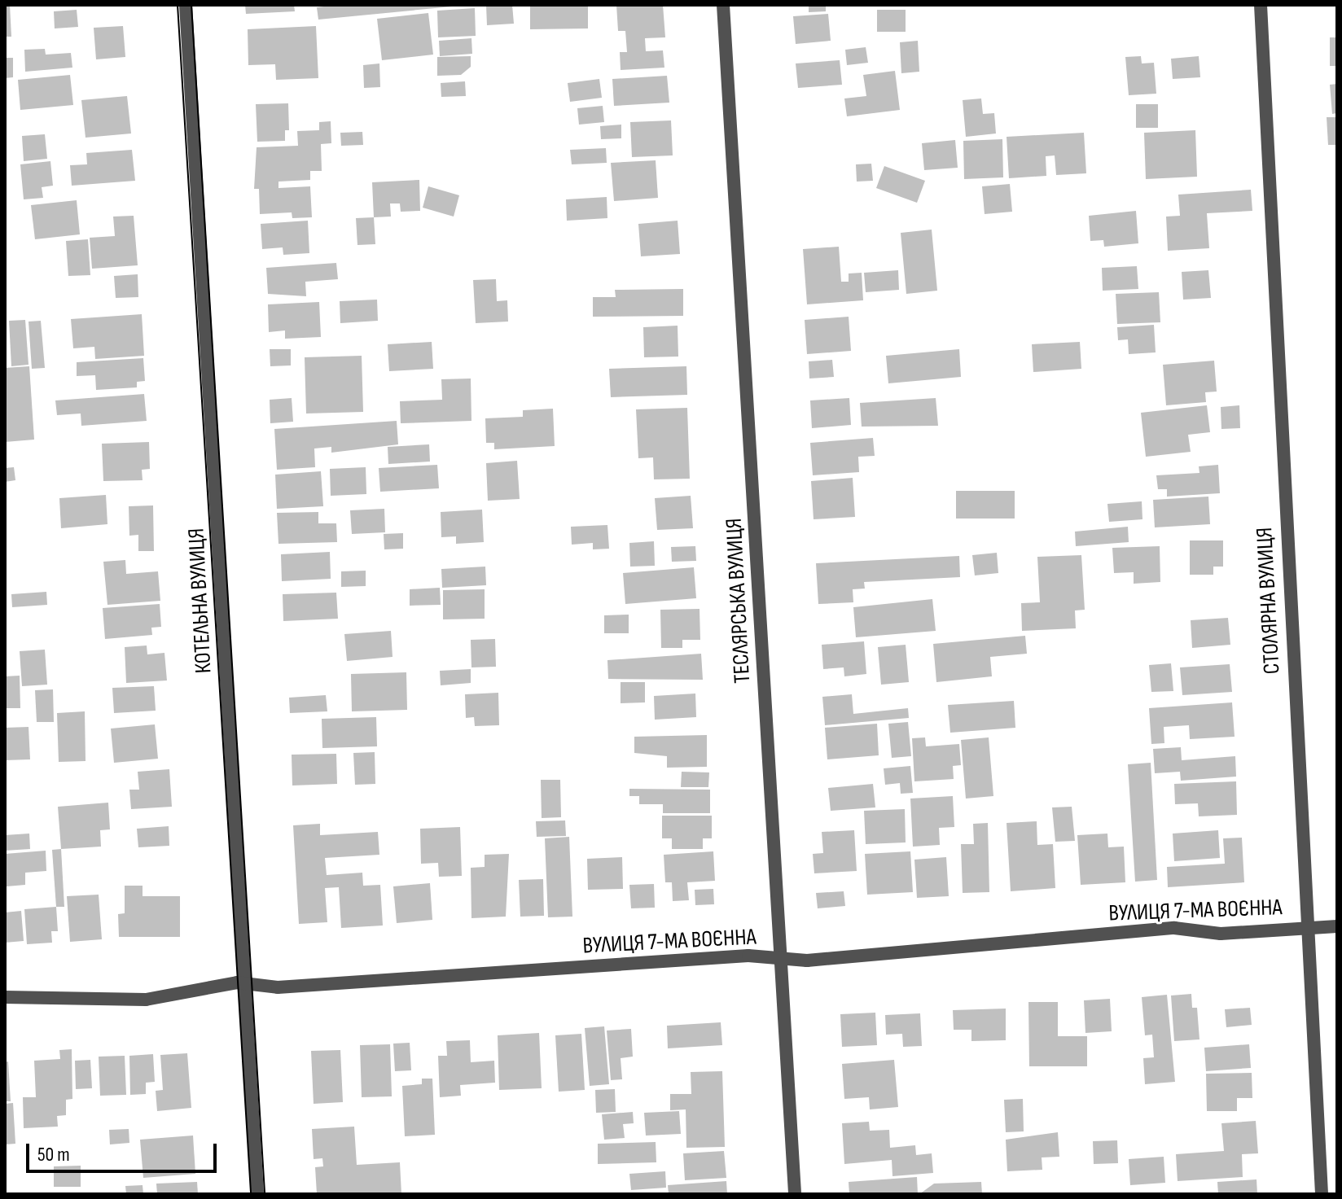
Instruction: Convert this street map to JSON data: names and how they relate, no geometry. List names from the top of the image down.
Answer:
{
  "streets": {
    "street": [
      "КОТЕЛЬНА ВУЛИЦЯ",
      "ТЕСЛЯРСЬКА ВУЛИЦЯ",
      "СТОЛЯРНА ВУЛИЦЯ",
      "ВУЛИЦЯ 7-МА ВОЄННА"
    ]
  },
  "crossings": [
    ["КОТЕЛЬНА ВУЛИЦЯ", "ВУЛИЦЯ 7-МА ВОЄННА"],
    ["ТЕСЛЯРСЬКА ВУЛИЦЯ", "ВУЛИЦЯ 7-МА ВОЄННА"],
    ["СТОЛЯРНА ВУЛИЦЯ", "ВУЛИЦЯ 7-МА ВОЄННА"]
  ],
  "scale_bar": "50 m"
}
